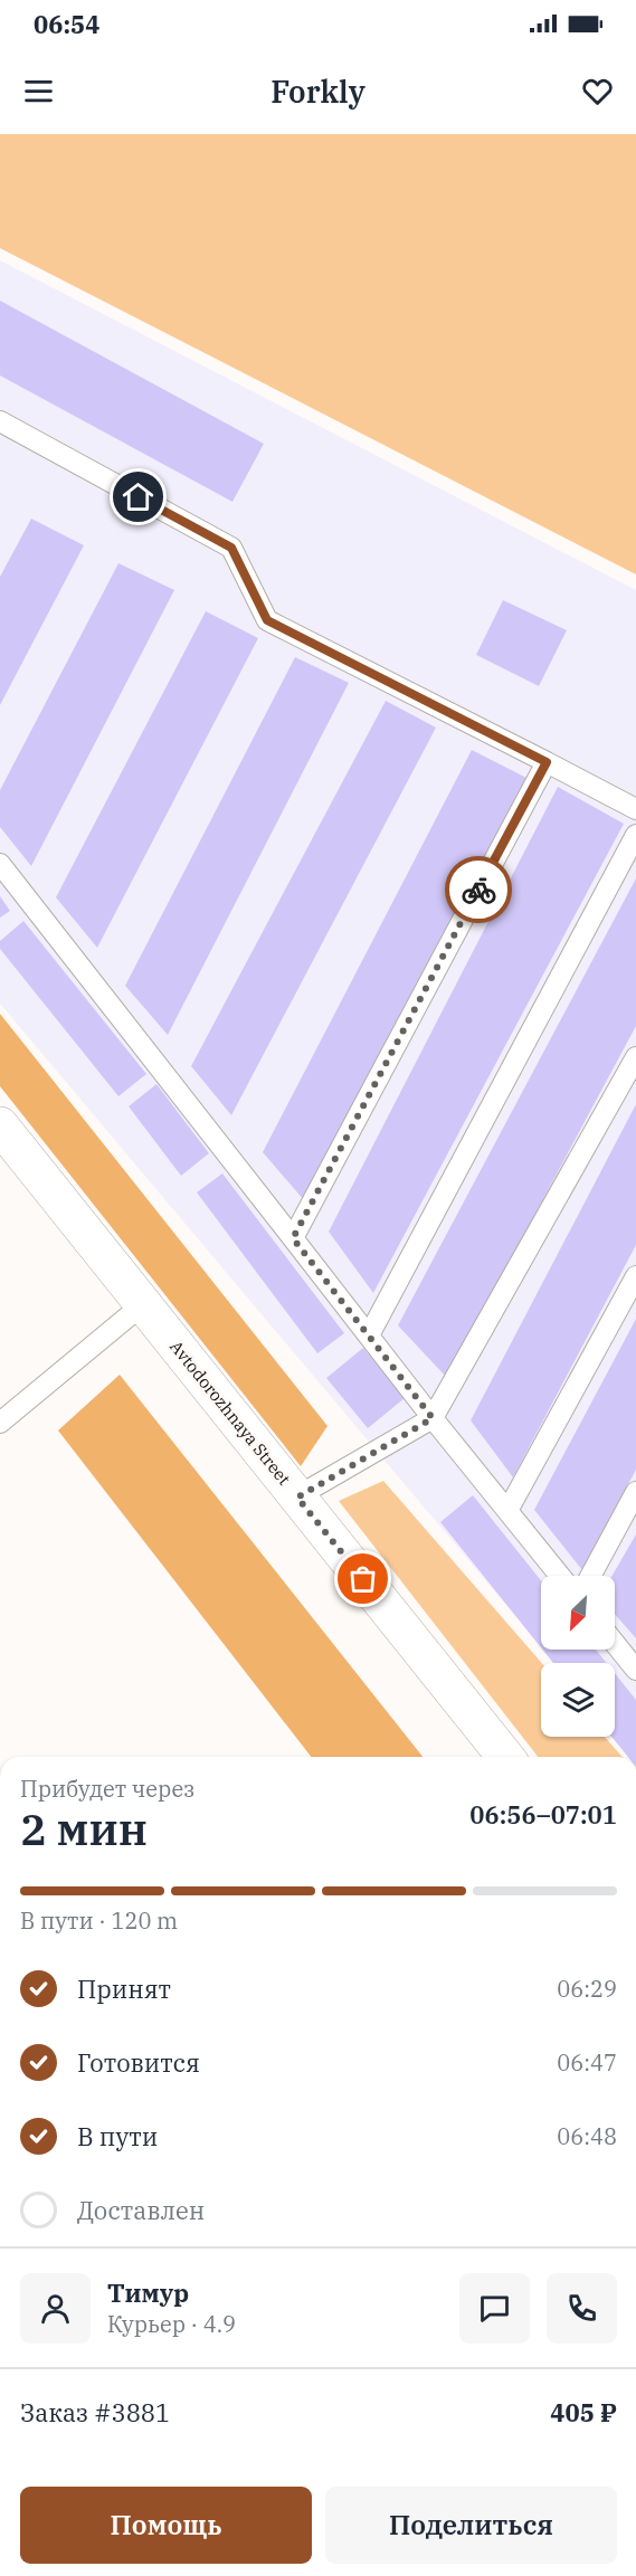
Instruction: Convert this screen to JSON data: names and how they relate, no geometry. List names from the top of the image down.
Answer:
{
  "streets": {
    "street": ["Avtodorozhnaya Street"]
  },
  "north": "bottom left",
  "page": {
    "status": "06:54",
    "header": "Forkly",
    "heading": ["2 мин", "Прибудет через", "06:56–07:01"],
    "panel": [
      "Тимур",
      "Курьер · 4.9",
      "Заказ #3881",
      "405 ₽"
    ],
    "bar": "В пути · 120 m",
    "list": [
      ["Принят", "06:29"],
      ["Готовится", "06:47"],
      ["В пути", "06:48"],
      "Доставлен"
    ],
    "buttons": ["Помощь", "Поделиться"]
  }
}
